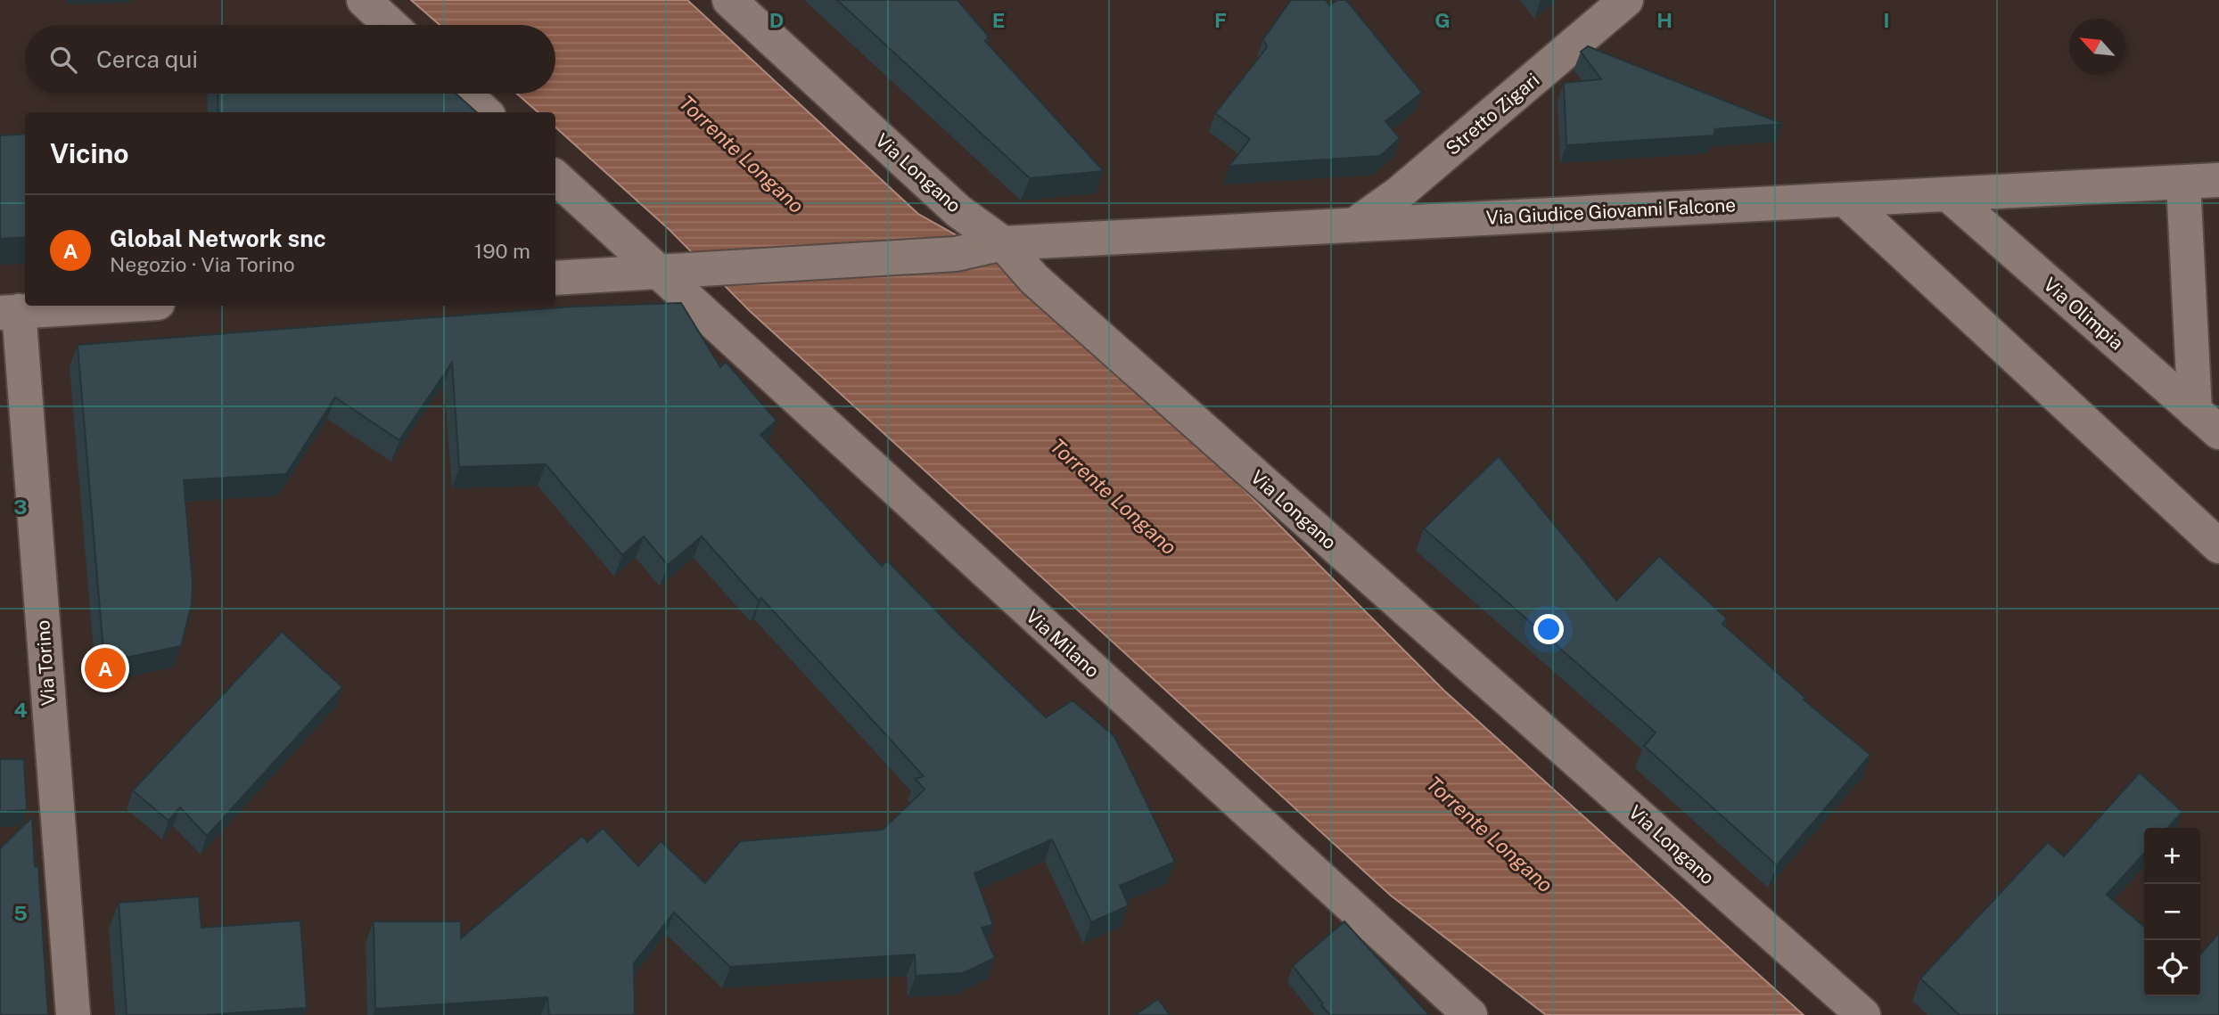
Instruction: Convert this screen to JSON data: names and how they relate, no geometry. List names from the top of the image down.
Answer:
{
  "streets": {
    "street": [
      "Stretto Zigari",
      "Via Longano",
      "Via Giudice Giovanni Falcone",
      "Via Olimpia",
      "Via Milano",
      "Via Torino"
    ]
  },
  "crossings": [
    ["Stretto Zigari", "Via Giudice Giovanni Falcone"],
    ["Via Longano", "Via Giudice Giovanni Falcone"],
    ["Via Giudice Giovanni Falcone", "Via Olimpia"],
    ["Via Giudice Giovanni Falcone", "Via Milano"]
  ],
  "water": ["Torrente Longano"],
  "north": "top left",
  "page": {
    "search": "Cerca qui",
    "heading": "Vicino",
    "list": [
      {
        "mark": "A",
        "name": "Global Network snc",
        "note": "Negozio · Via Torino",
        "value": "190 m"
      }
    ],
    "pins": "A",
    "map_buttons": ["+", "−"]
  },
  "grid": {
    "columns": [
      "D",
      "E",
      "F",
      "G",
      "H",
      "I"
    ],
    "rows": ["3", "4", "5"]
  }
}
